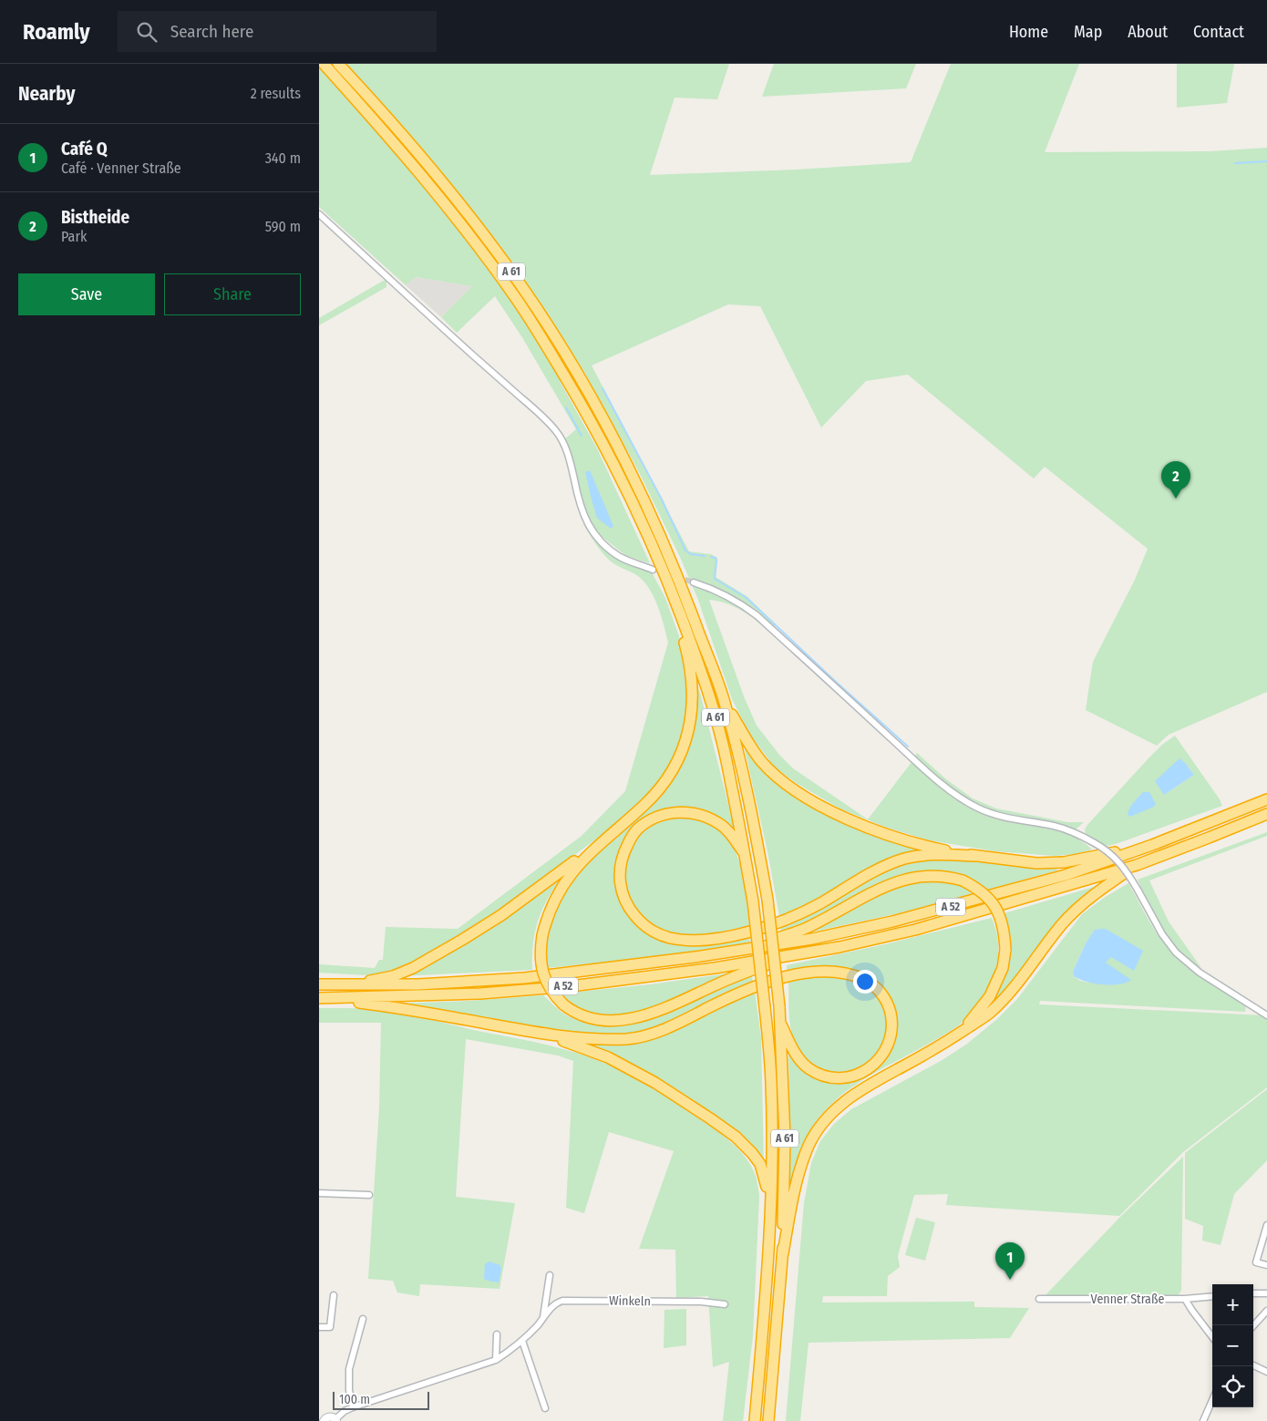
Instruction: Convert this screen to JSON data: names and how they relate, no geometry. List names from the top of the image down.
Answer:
{
  "streets": {
    "highway": ["A 61", "A 52"],
    "street": ["Venner Straße", "Winkeln"]
  },
  "scale_bar": "100 m",
  "page": {
    "header": "Roamly",
    "search": "Search here",
    "nav": [
      "Home",
      "Map",
      "About",
      "Contact"
    ],
    "heading": ["Nearby", "2 results"],
    "list": [
      {
        "mark": "1",
        "name": "Café Q",
        "note": "Café · Venner Straße",
        "value": "340 m"
      },
      {
        "mark": "2",
        "name": "Bistheide",
        "note": "Park",
        "value": "590 m"
      }
    ],
    "buttons": ["Save", "Share"],
    "pins": ["2", "1"],
    "map_buttons": ["+", "−"],
    "scale": "100 m"
  }
}
